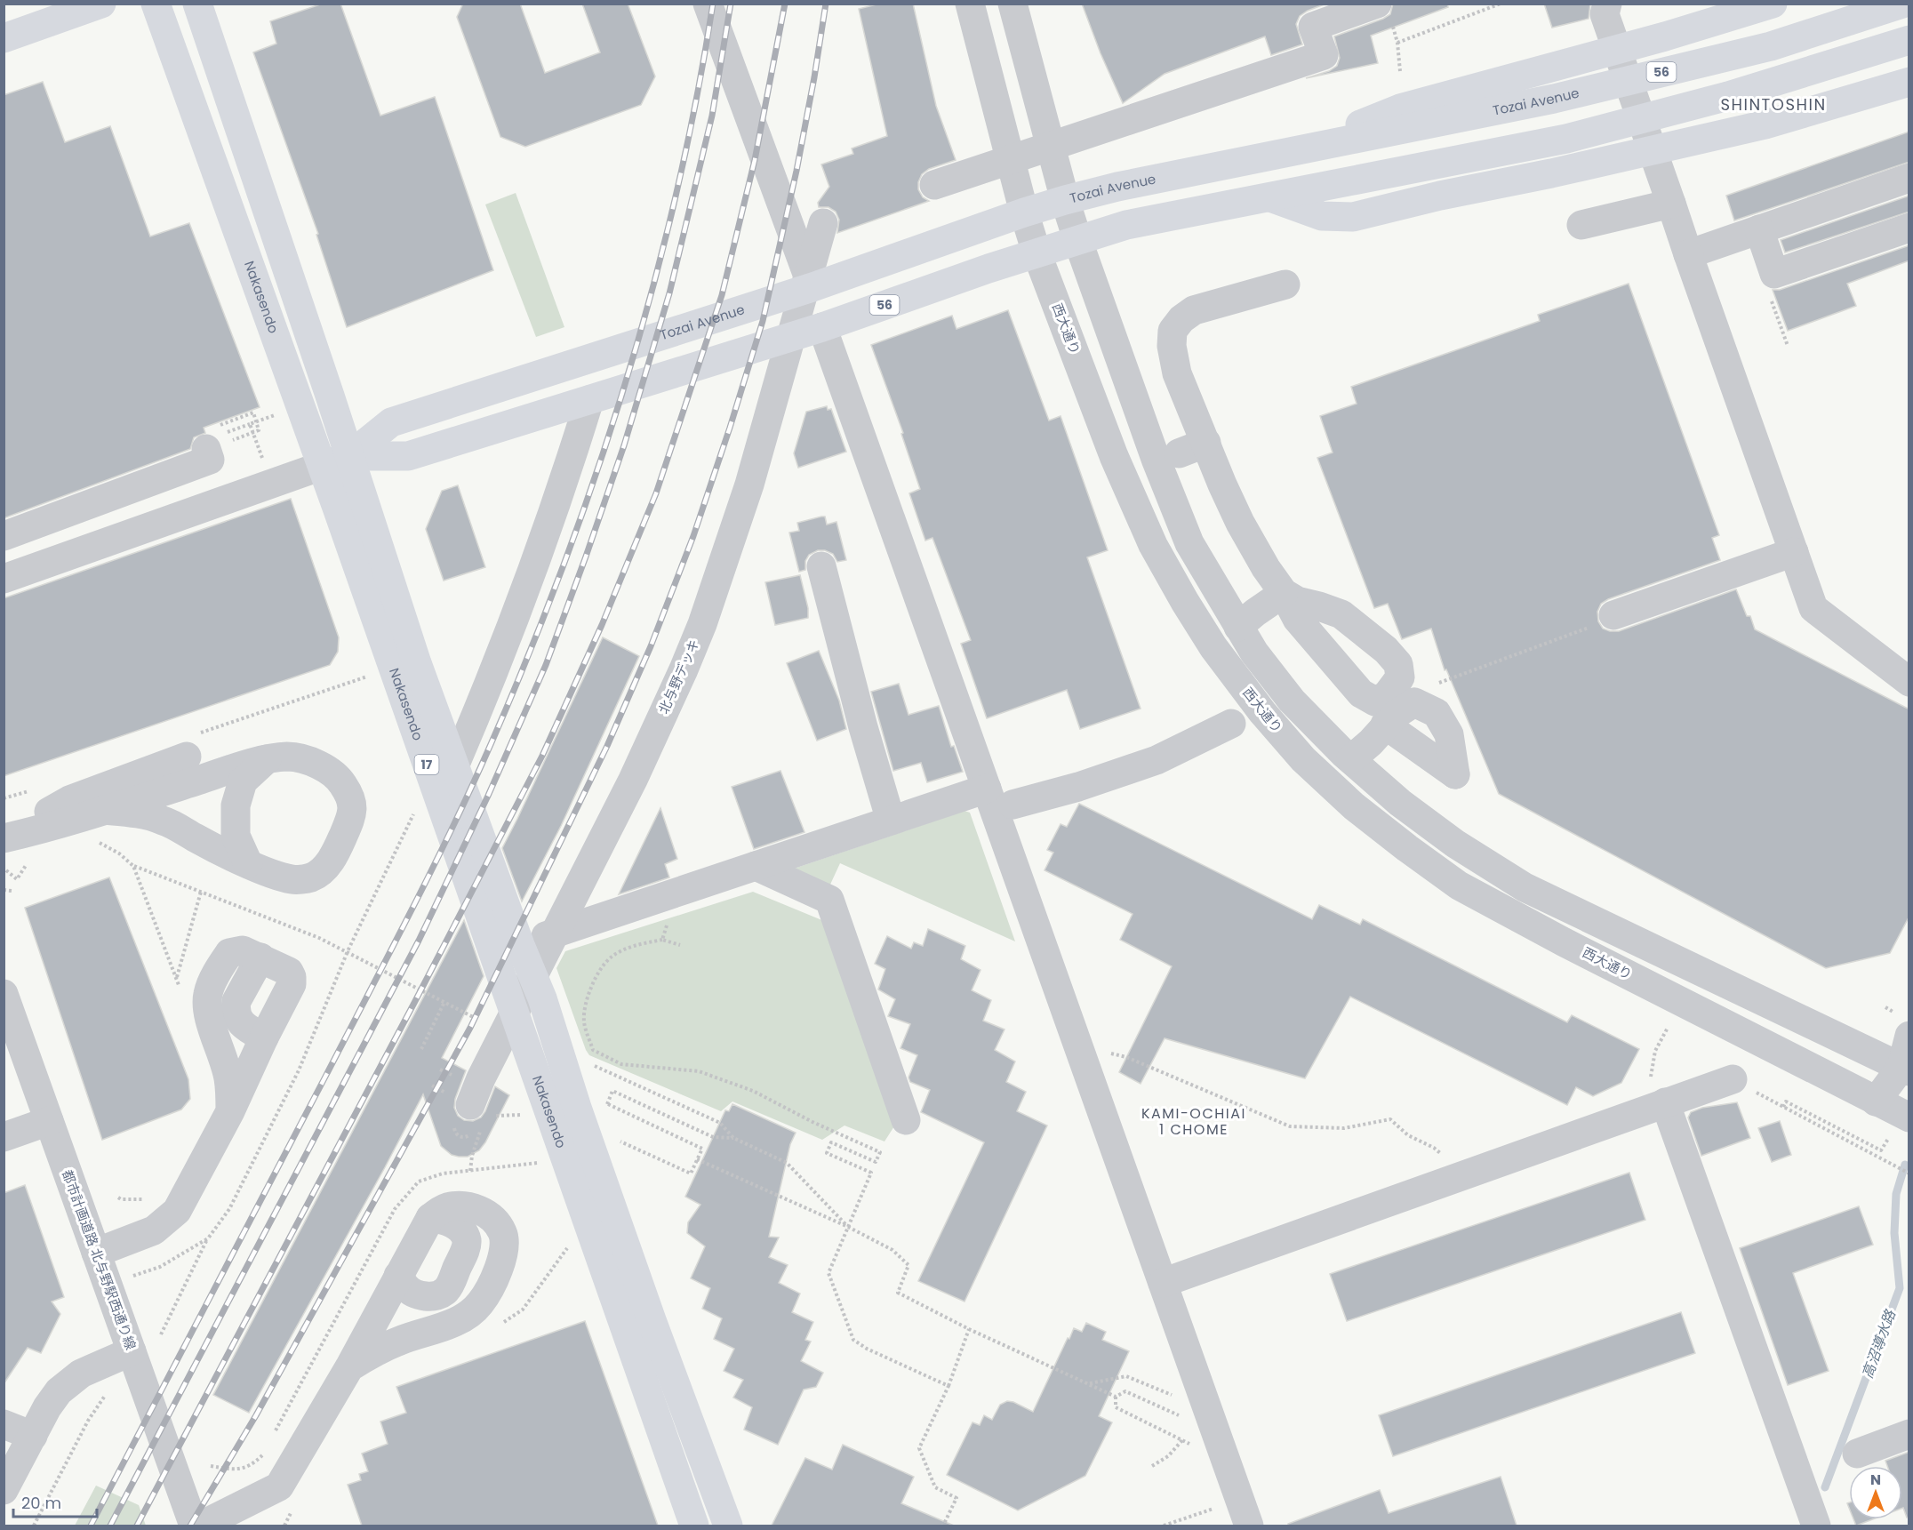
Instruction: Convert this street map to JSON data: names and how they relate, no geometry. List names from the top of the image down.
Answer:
{
  "streets": {
    "main road": [
      "56",
      "Tozai Avenue",
      "Nakasendo",
      "17"
    ],
    "street": ["西大通り", "北与野デッキ", "都市計画道路 北与野駅西通り線"]
  },
  "crossings": [
    ["Tozai Avenue", "Nakasendo"],
    ["Tozai Avenue", "西大通り"]
  ],
  "districts": ["SHINTOSHIN", "KAMI-OCHIAI 1 CHOME"],
  "water": ["高沼導水路"],
  "scale_bar": "20 m",
  "north": "top"
}
